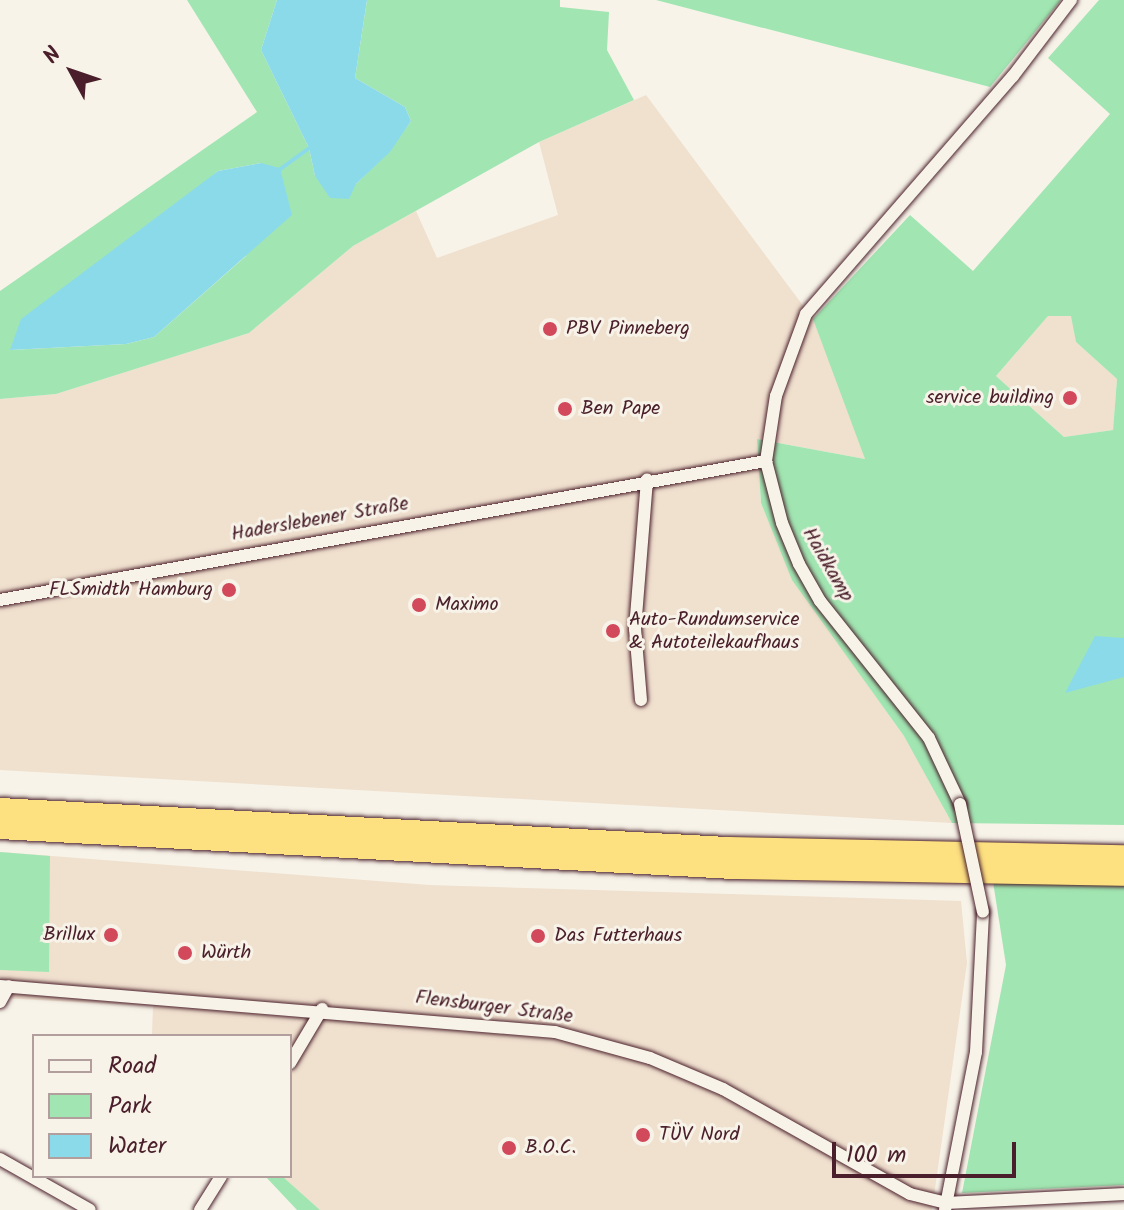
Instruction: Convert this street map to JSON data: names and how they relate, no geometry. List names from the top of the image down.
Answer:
{
  "streets": {
    "street": ["Haderslebener Straße", "Haidkamp", "Flensburger Straße"]
  },
  "crossings": [
    ["Haderslebener Straße", "Haidkamp"],
    ["Haidkamp", "Flensburger Straße"]
  ],
  "places": [
    "PBV Pinneberg",
    "service building",
    "Ben Pape",
    "FLSmidth Hamburg",
    "Maximo",
    "Auto-Rundumservice & Autoteilekaufhaus",
    "Brillux",
    "Das Futterhaus",
    "Würth",
    "TÜV Nord",
    "B.O.C."
  ],
  "legend": ["Road", "Park", "Water"],
  "scale_bar": "100 m",
  "north": "top left"
}
